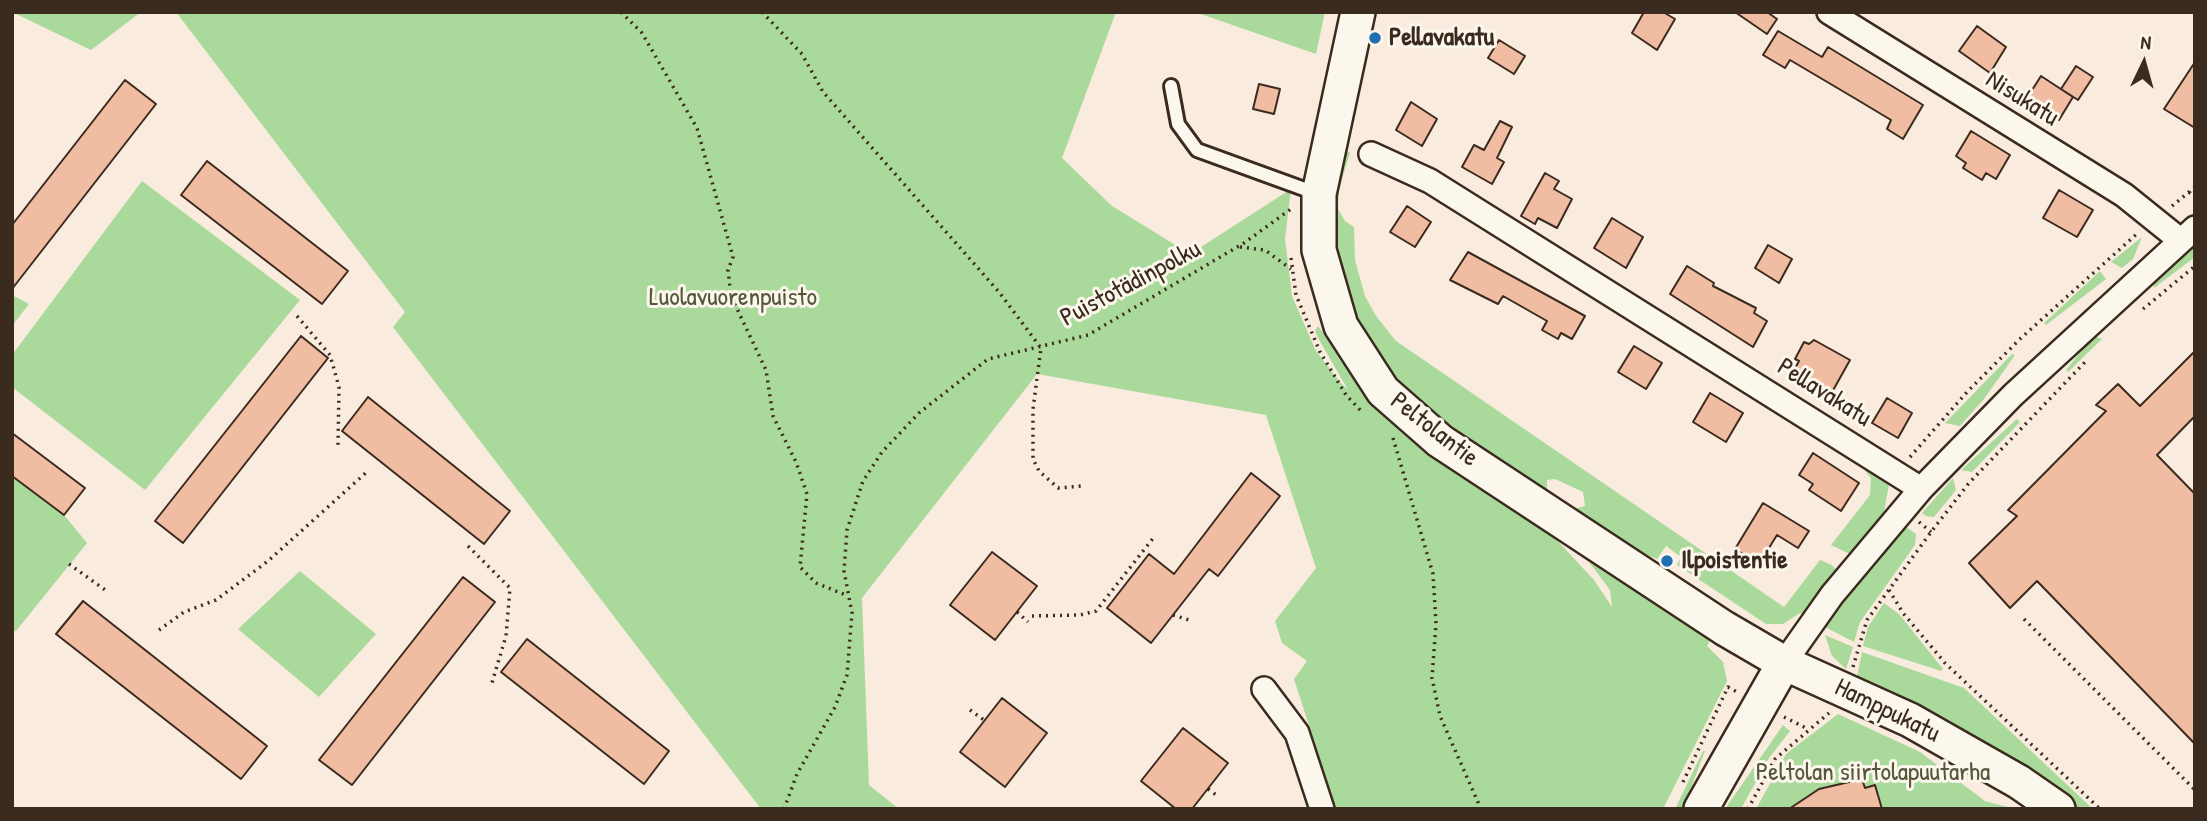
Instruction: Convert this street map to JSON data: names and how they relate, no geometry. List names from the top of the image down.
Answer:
{
  "streets": {
    "street": [
      "Nisukatu",
      "Pellavakatu",
      "Peltolantie",
      "Hamppukatu"
    ],
    "path": ["Puistotädinpolku"]
  },
  "crossings": [
    ["Puistotädinpolku", "Peltolantie"],
    ["Peltolantie", "Hamppukatu"]
  ],
  "parks": ["Luolavuorenpuisto", "Peltolan siirtolapuutarha"],
  "places": ["Pellavakatu", "Ilpoistentie"],
  "north": "top"
}
